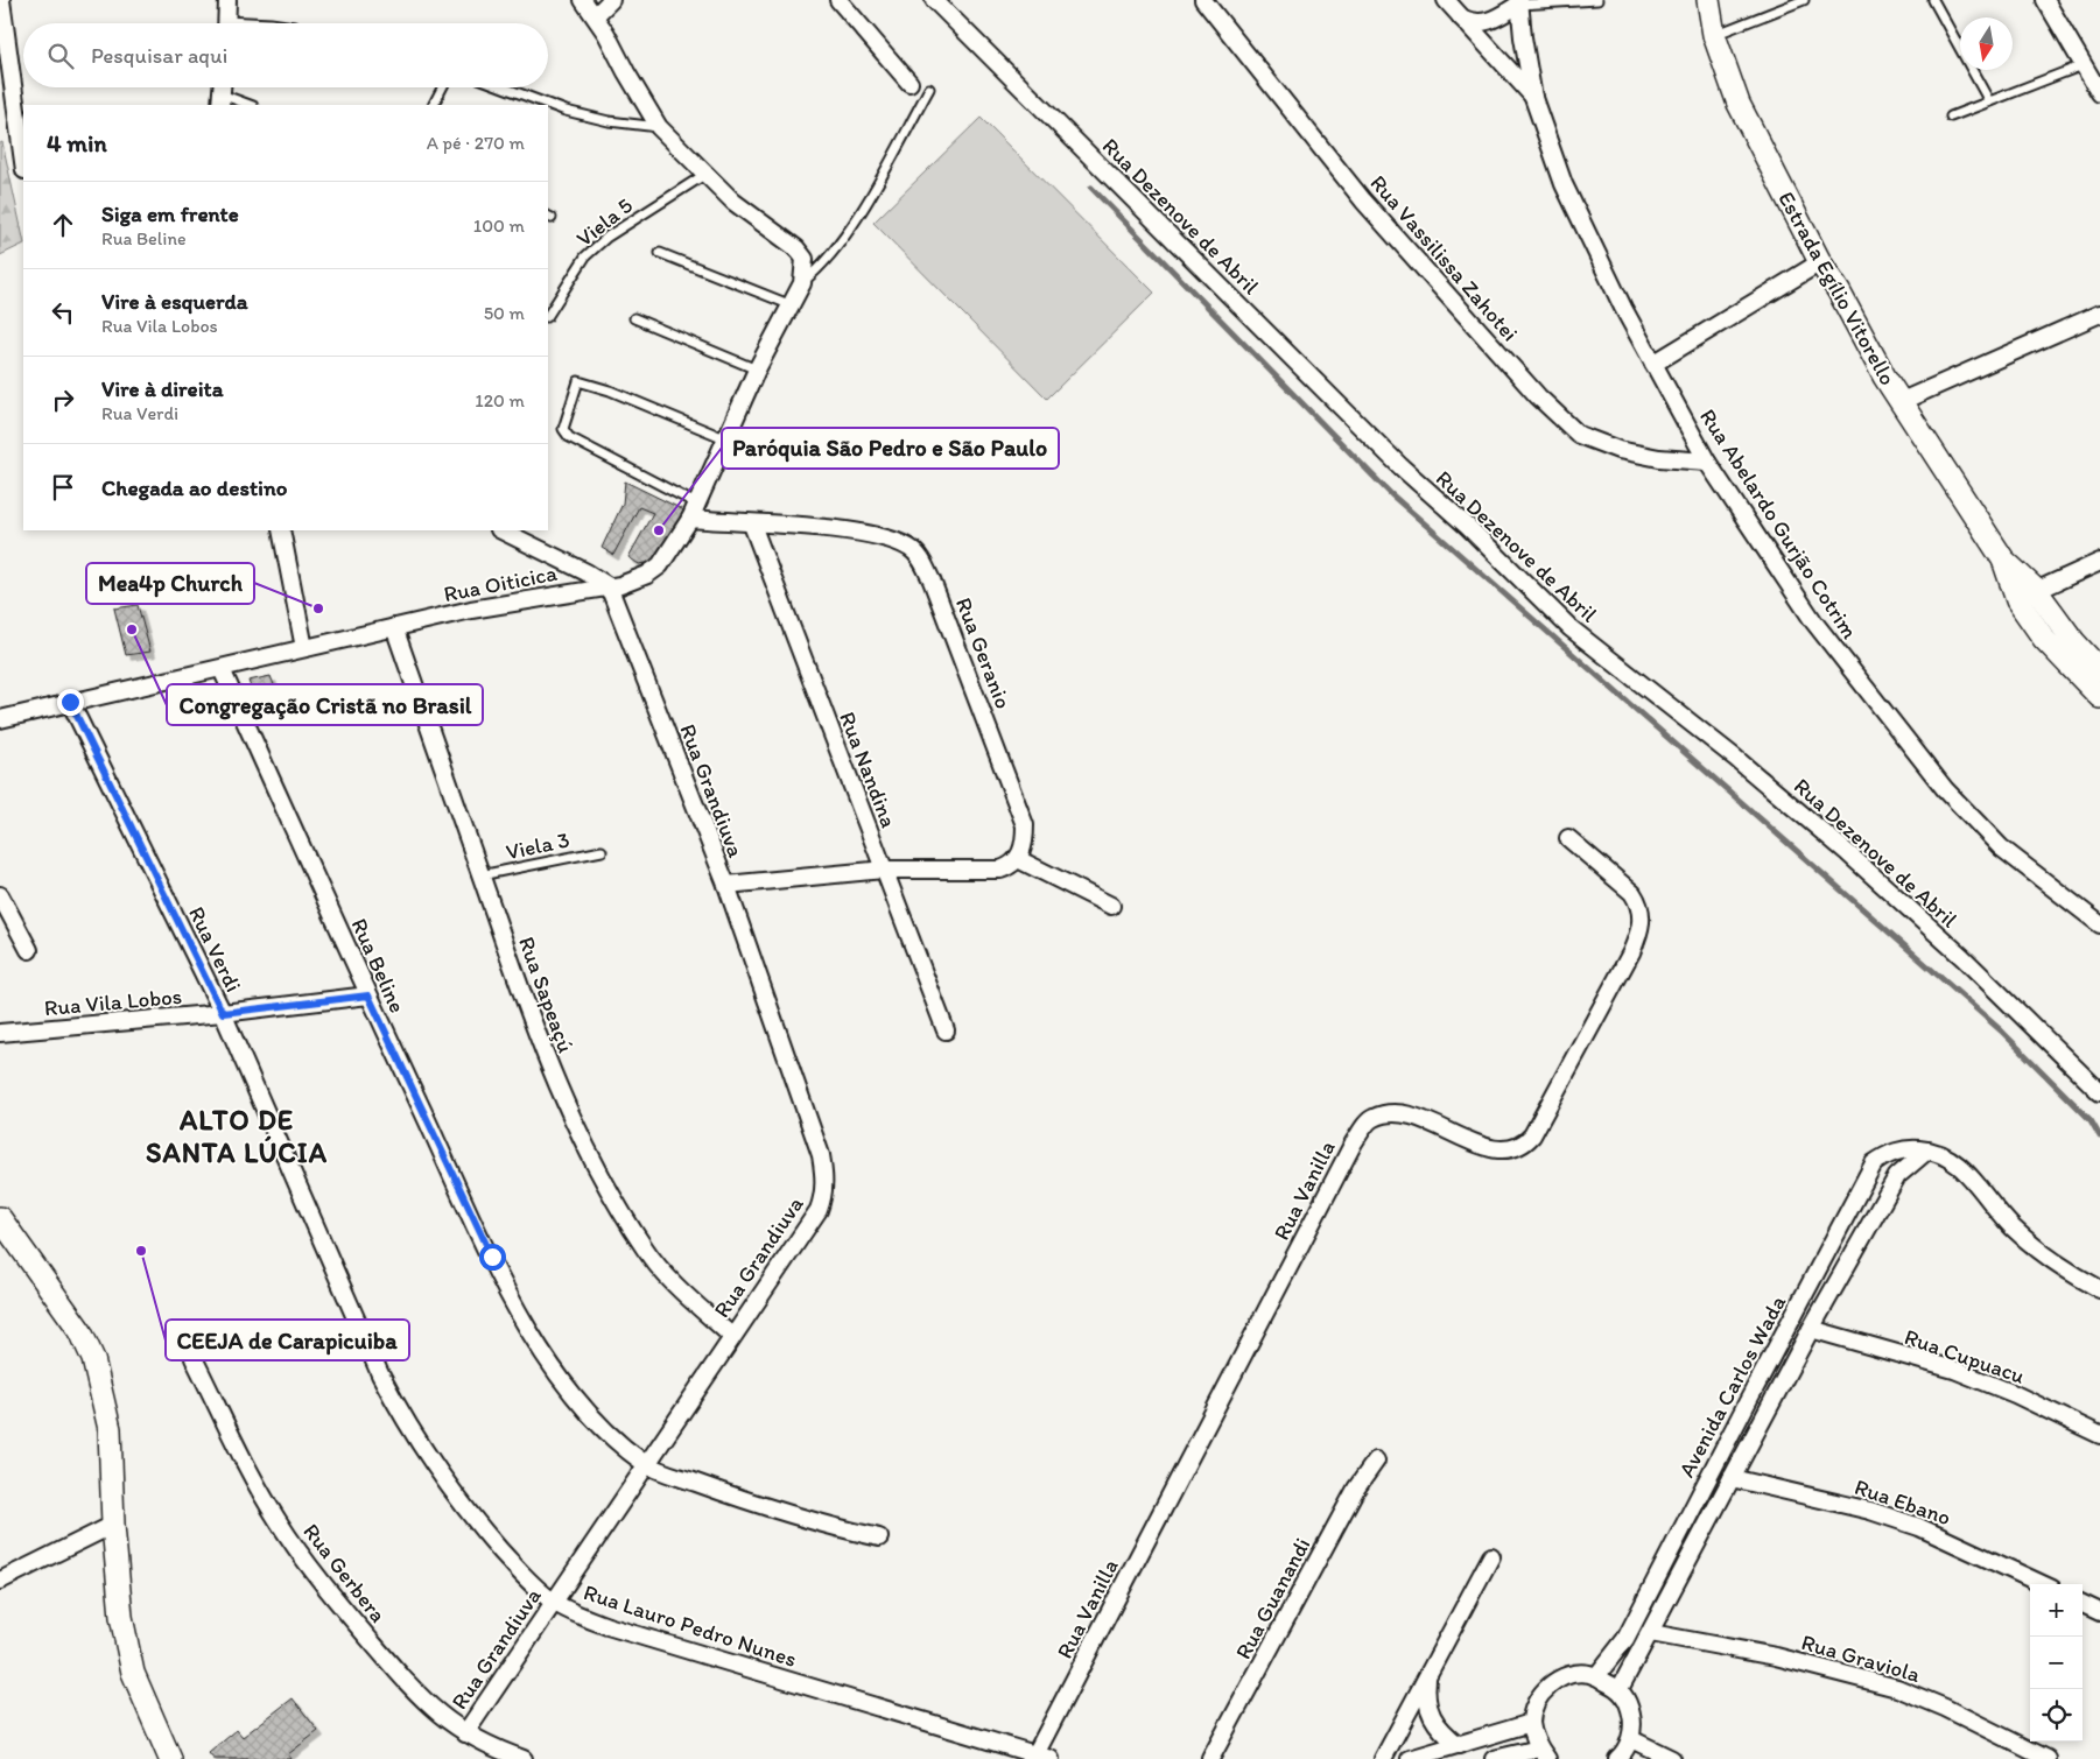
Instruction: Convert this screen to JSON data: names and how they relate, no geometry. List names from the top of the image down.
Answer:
{
  "streets": {
    "street": [
      "Rua Dezenove de Abril",
      "Rua Vassilissa Zahotei",
      "Estrada Egílio Vitorello",
      "Rua Abelardo Gurjão Cotrim",
      "Rua Oiticica",
      "Rua Geranio",
      "Rua Nandina",
      "Rua Grandiuva",
      "Rua Verdi",
      "Rua Beline",
      "Rua Sapeaçú",
      "Rua Vila Lobos",
      "Rua Vanilla",
      "Rua Cupuacu",
      "Avenida Carlos Wada",
      "Rua Ebano",
      "Rua Gerbera",
      "Rua Guanandi",
      "Rua Lauro Pedro Nunes",
      "Rua Graviola"
    ],
    "lane": ["Viela 5", "Viela 3"]
  },
  "crossings": [
    ["Viela 5", "Rua Oiticica"],
    ["Rua Vassilissa Zahotei", "Rua Abelardo Gurjão Cotrim"],
    ["Rua Oiticica", "Rua Geranio"],
    ["Rua Oiticica", "Rua Grandiuva"],
    ["Rua Oiticica", "Rua Verdi"],
    ["Rua Oiticica", "Rua Beline"],
    ["Rua Oiticica", "Rua Sapeaçú"],
    ["Rua Geranio", "Rua Nandina"],
    ["Rua Grandiuva", "Rua Beline"],
    ["Rua Grandiuva", "Rua Sapeaçú"],
    ["Rua Grandiuva", "Rua Gerbera"],
    ["Rua Grandiuva", "Rua Lauro Pedro Nunes"],
    ["Viela 3", "Rua Sapeaçú"],
    ["Rua Verdi", "Rua Vila Lobos"],
    ["Rua Verdi", "Rua Lauro Pedro Nunes"],
    ["Rua Beline", "Rua Vila Lobos"],
    ["Rua Vanilla", "Rua Lauro Pedro Nunes"],
    ["Rua Cupuacu", "Avenida Carlos Wada"],
    ["Avenida Carlos Wada", "Rua Ebano"],
    ["Avenida Carlos Wada", "Rua Graviola"]
  ],
  "districts": ["ALTO DE SANTA LÚCIA"],
  "places": [
    "Paróquia São Pedro e São Paulo",
    "Mea4p Church",
    "Congregação Cristã no Brasil",
    "CEEJA de Carapicuiba"
  ],
  "north": "bottom",
  "page": {
    "search": "Pesquisar aqui",
    "heading": ["4 min", "A pé · 270 m"],
    "list": [
      ["Siga em frente", "Rua Beline", "100 m"],
      ["Vire à esquerda", "Rua Vila Lobos", "50 m"],
      ["Vire à direita", "Rua Verdi", "120 m"],
      "Chegada ao destino"
    ],
    "map_buttons": ["+", "−"]
  }
}
